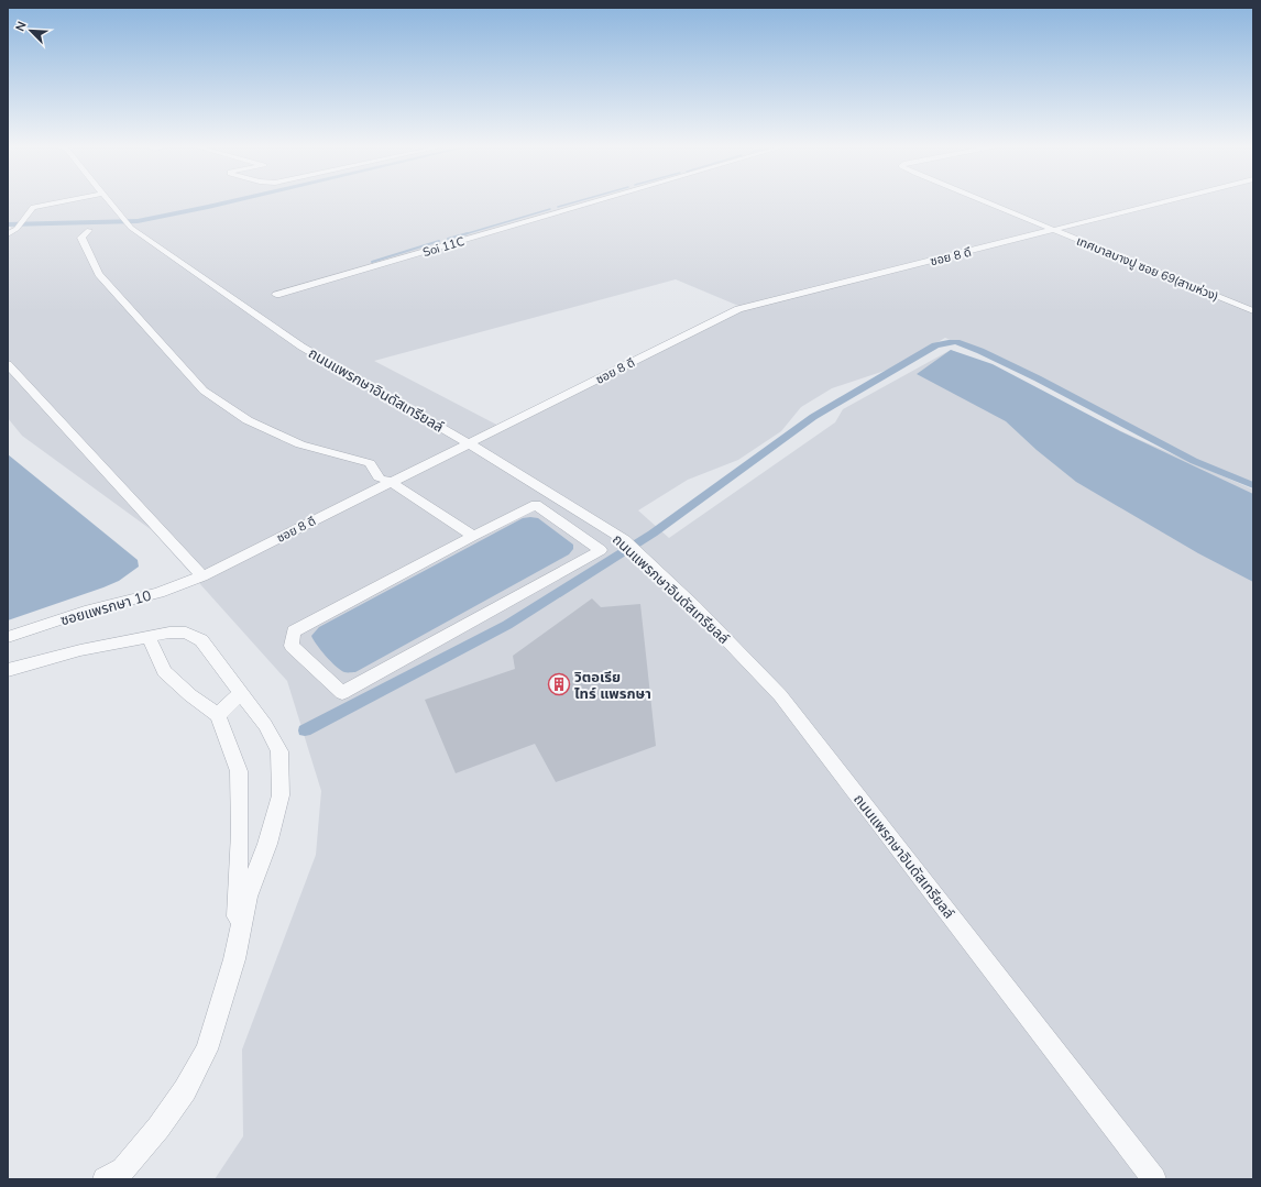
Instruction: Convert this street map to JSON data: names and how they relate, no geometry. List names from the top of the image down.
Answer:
{
  "streets": {
    "street": [
      "Soi 11C",
      "ซอย 8 ดี",
      "เทศบาลบางปู ซอย 69(สามห่วง)",
      "ถนนแพรกษาอินดัสเทรียลล์",
      "ซอยแพรกษา 10"
    ]
  },
  "crossings": [
    ["ซอย 8 ดี", "เทศบาลบางปู ซอย 69(สามห่วง)"],
    ["ซอย 8 ดี", "ถนนแพรกษาอินดัสเทรียลล์"],
    ["ซอย 8 ดี", "ซอยแพรกษา 10"]
  ],
  "places": {
    "building": ["วิตอเรีย ไทร์ แพรกษา"]
  },
  "north": "top left"
}
